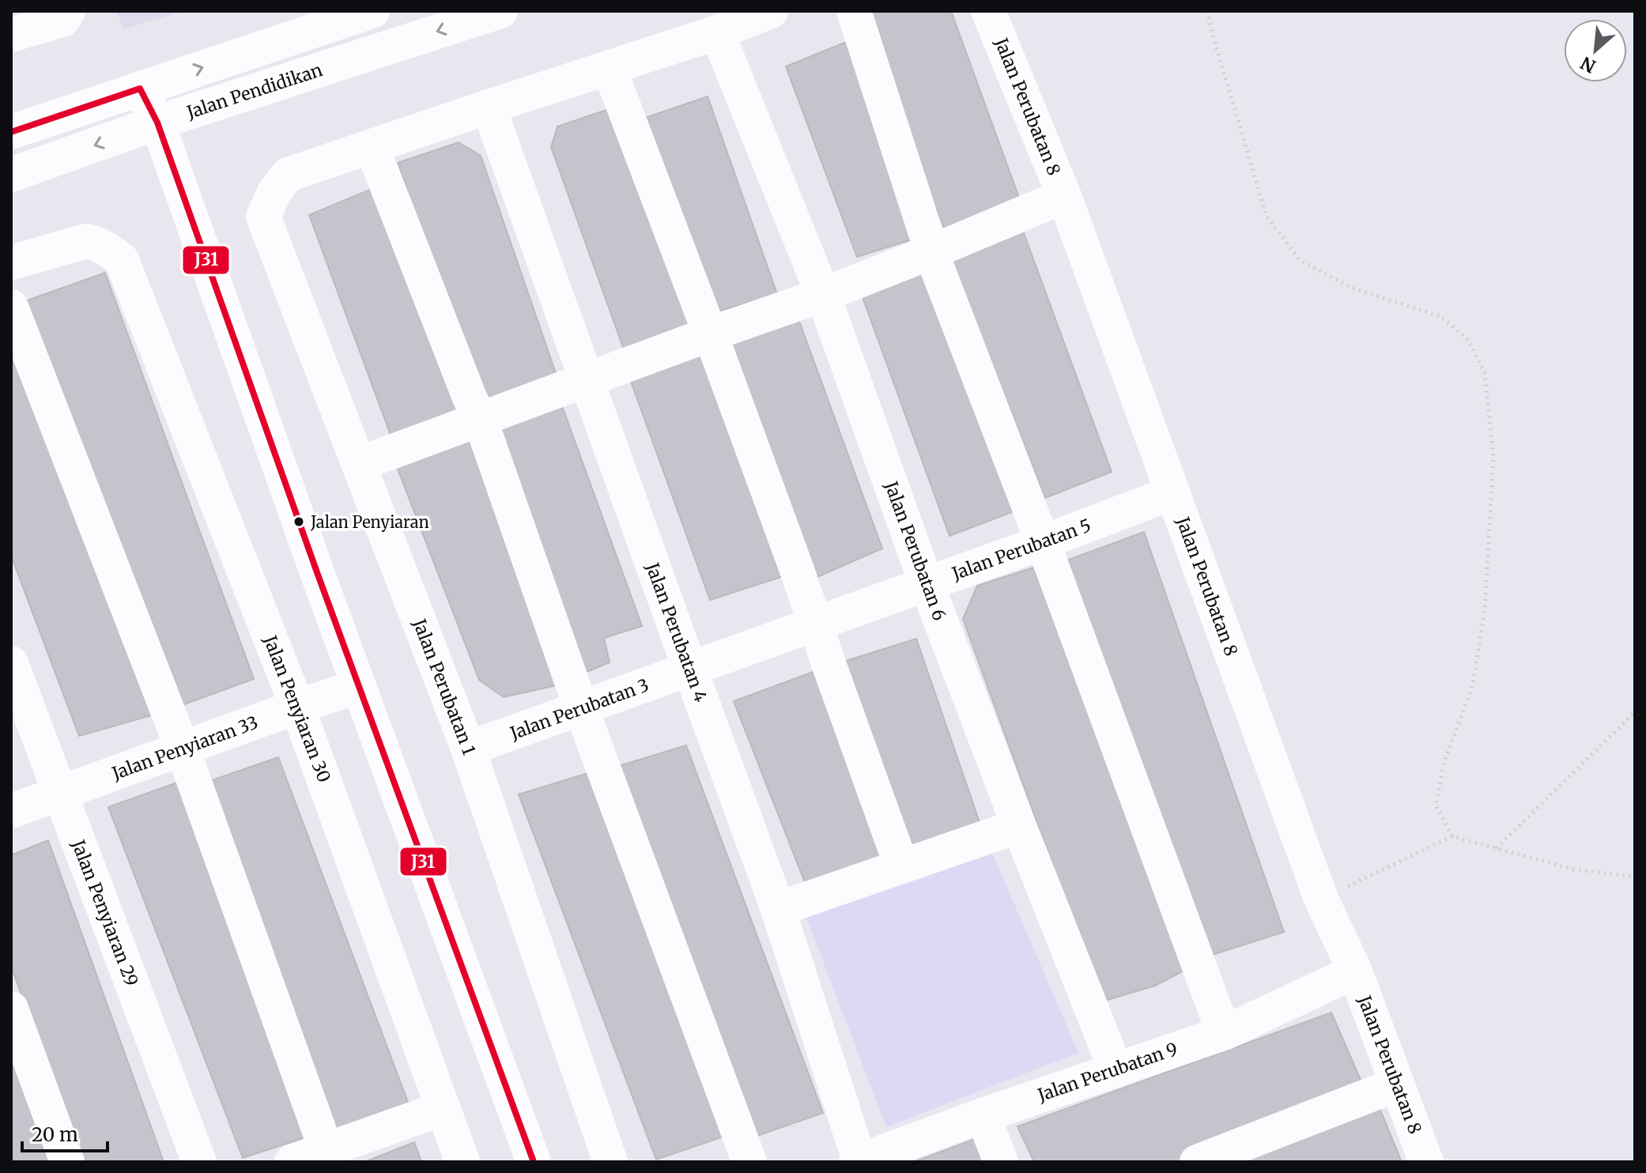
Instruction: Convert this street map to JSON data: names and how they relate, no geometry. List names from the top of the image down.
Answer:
{
  "streets": {
    "street": [
      "Jalan Pendidikan",
      "Jalan Perubatan 8",
      "Jalan Perubatan 5",
      "Jalan Perubatan 6",
      "Jalan Perubatan 4",
      "Jalan Perubatan 1",
      "Jalan Penyiaran 30",
      "Jalan Perubatan 3",
      "Jalan Penyiaran 33",
      "Jalan Penyiaran 29",
      "Jalan Perubatan 9"
    ]
  },
  "crossings": [
    ["Jalan Perubatan 8", "Jalan Perubatan 5"],
    ["Jalan Perubatan 8", "Jalan Perubatan 9"],
    ["Jalan Perubatan 5", "Jalan Perubatan 6"],
    ["Jalan Perubatan 5", "Jalan Perubatan 4"],
    ["Jalan Perubatan 5", "Jalan Perubatan 3"],
    ["Jalan Perubatan 6", "Jalan Perubatan 9"],
    ["Jalan Perubatan 4", "Jalan Perubatan 3"],
    ["Jalan Perubatan 4", "Jalan Perubatan 9"],
    ["Jalan Perubatan 1", "Jalan Perubatan 3"],
    ["Jalan Penyiaran 30", "Jalan Penyiaran 33"],
    ["Jalan Penyiaran 33", "Jalan Penyiaran 29"]
  ],
  "places": ["Jalan Penyiaran"],
  "lines": ["transit line J31"],
  "scale_bar": "20 m",
  "north": "bottom left"
}
